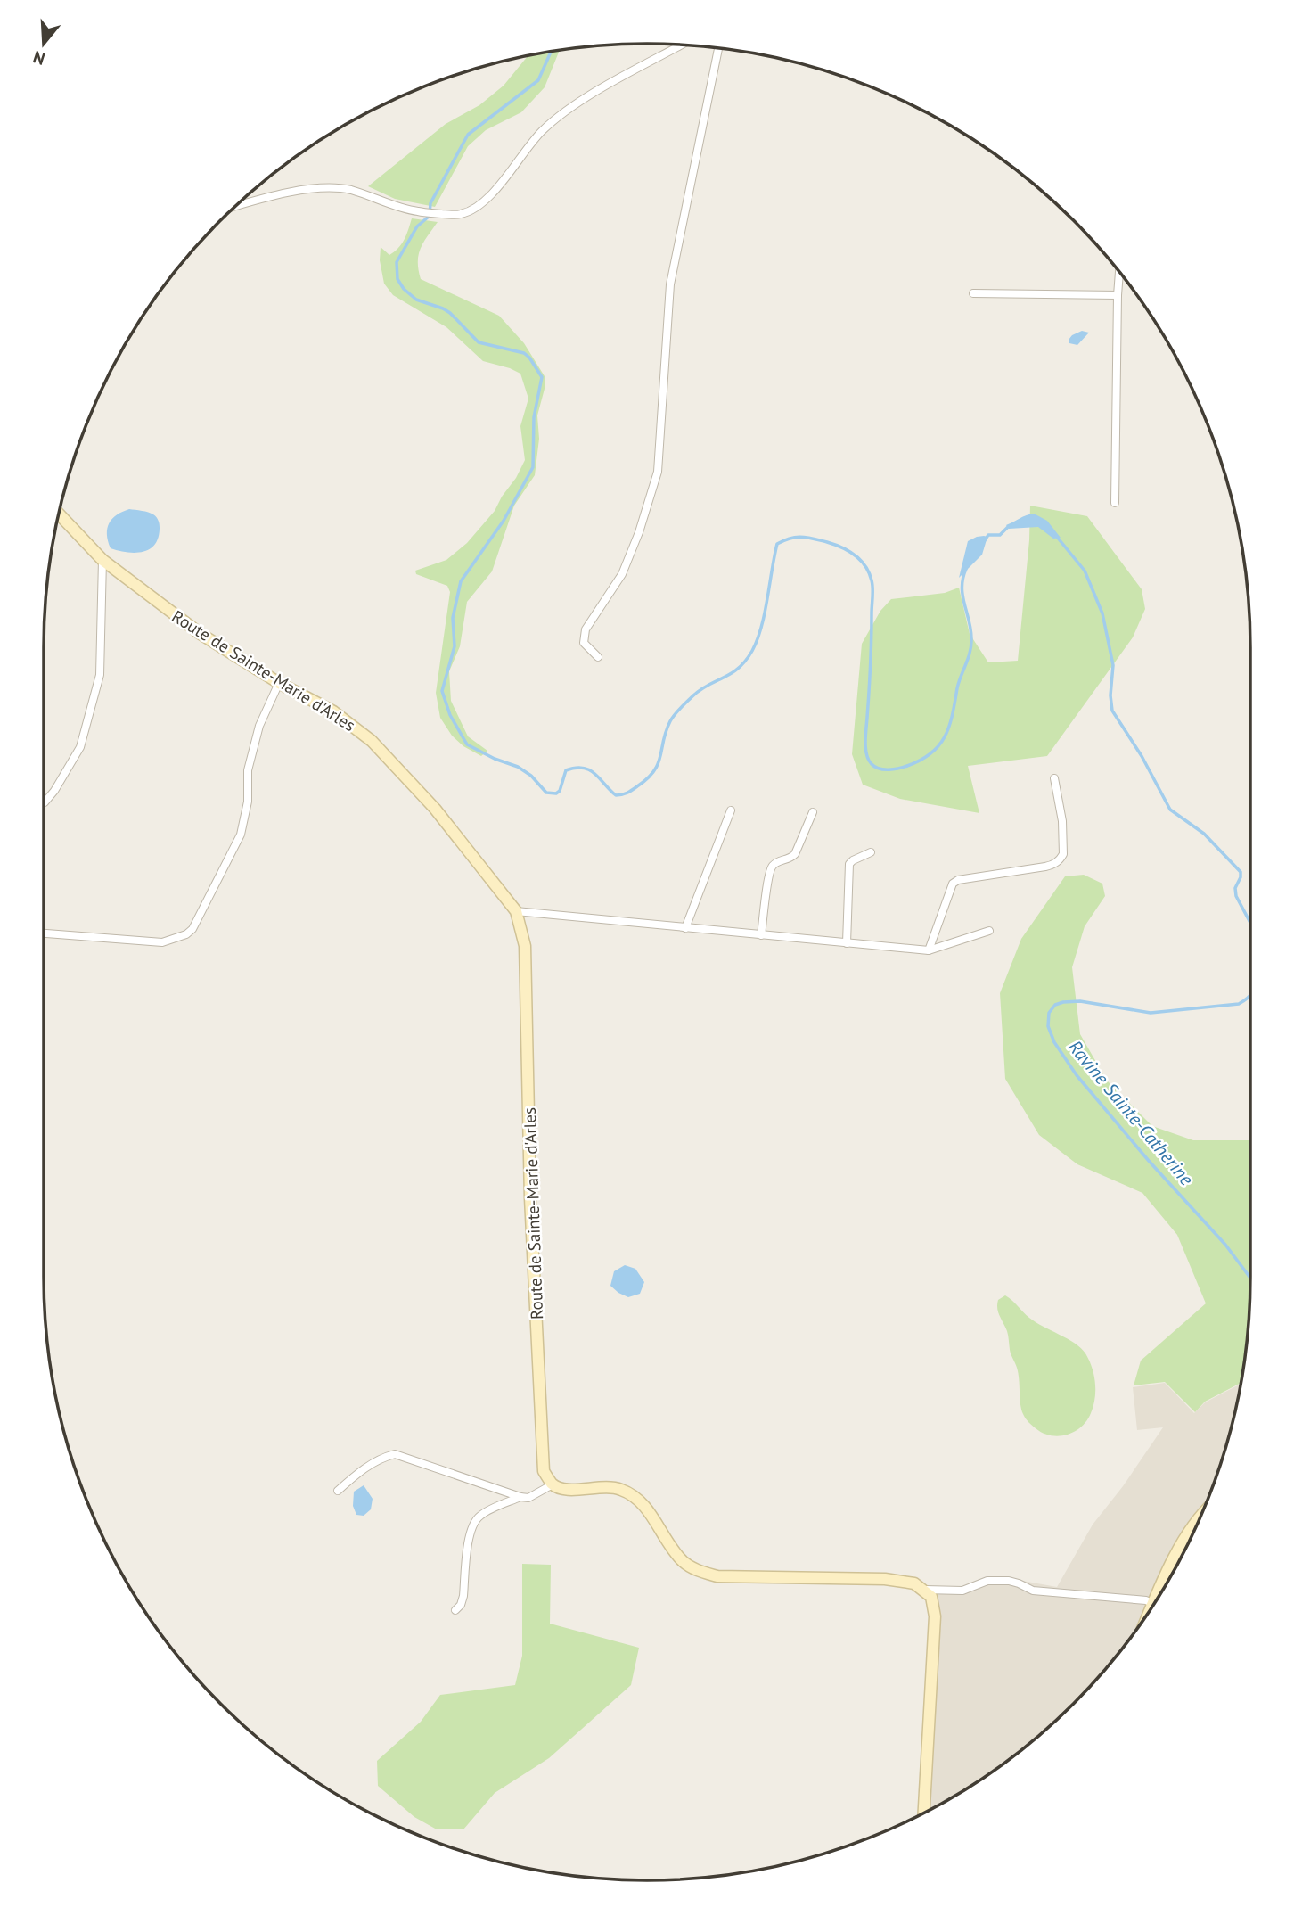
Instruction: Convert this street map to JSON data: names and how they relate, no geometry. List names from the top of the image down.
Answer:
{
  "streets": {
    "main road": ["Route de Sainte-Marie d'Arles"]
  },
  "water": ["Ravine Sainte-Catherine"],
  "north": "bottom"
}
